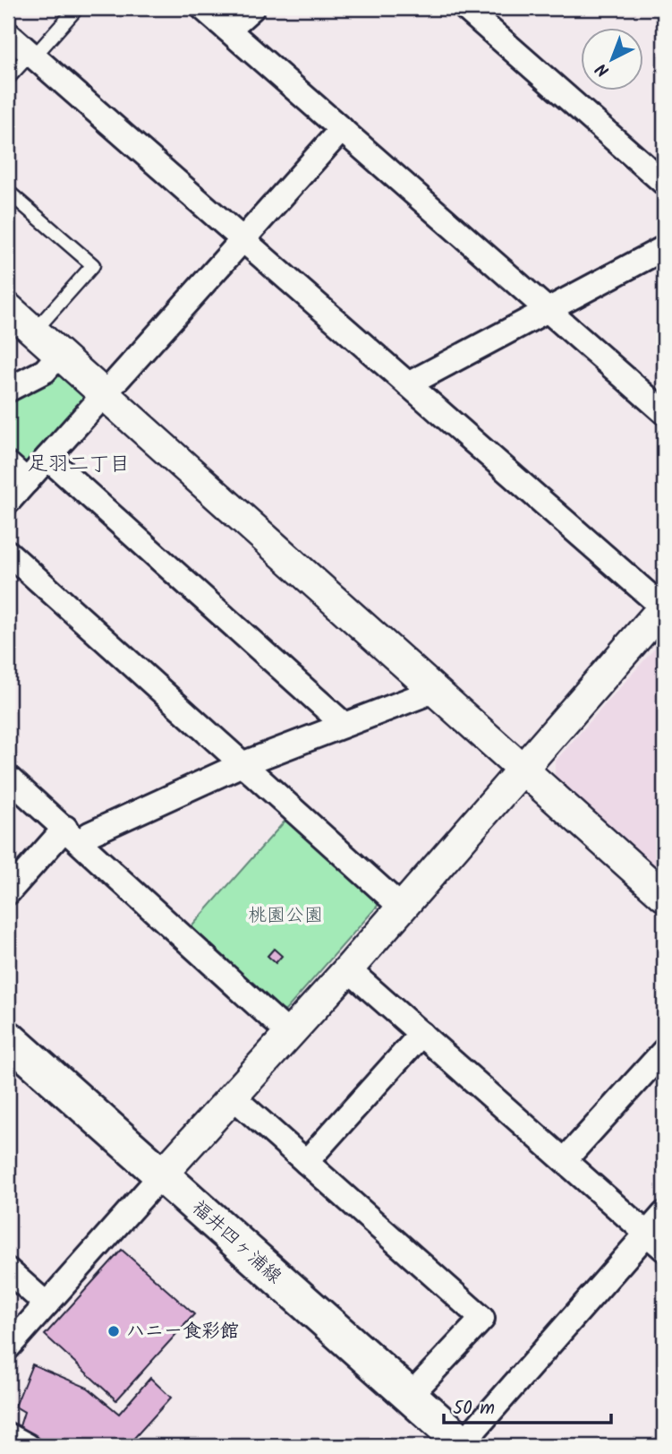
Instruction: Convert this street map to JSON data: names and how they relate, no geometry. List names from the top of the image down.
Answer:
{
  "streets": {
    "main road": ["福井四ヶ浦線"]
  },
  "districts": ["足羽二丁目"],
  "parks": ["桃園公園"],
  "places": ["ハニー食彩館"],
  "scale_bar": "50 m",
  "north": "bottom left"
}
